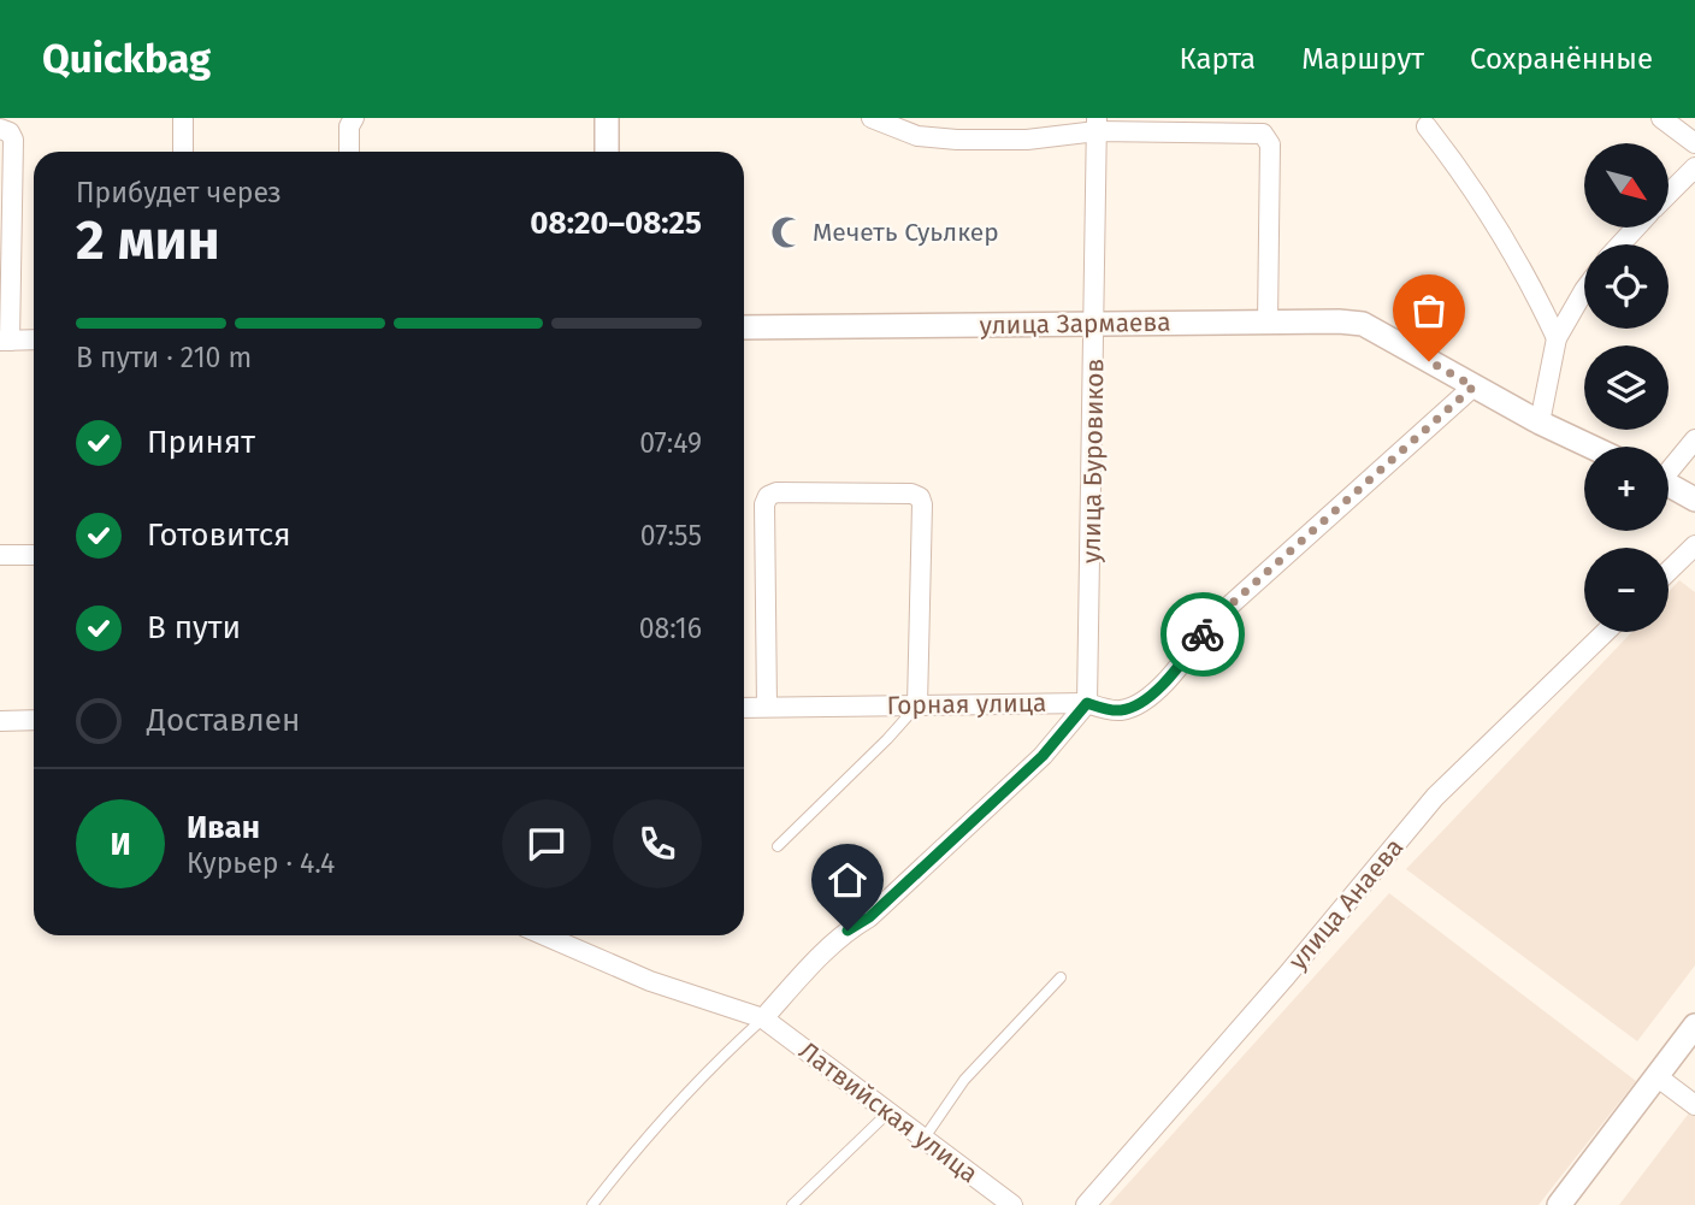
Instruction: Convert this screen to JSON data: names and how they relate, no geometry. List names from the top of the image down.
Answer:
{
  "streets": {
    "street": [
      "улица Зармаева",
      "улица Буровиков",
      "Горная улица",
      "улица Анаева",
      "Латвийская улица"
    ]
  },
  "crossings": [
    ["улица Зармаева", "улица Буровиков"],
    ["улица Зармаева", "Горная улица"],
    ["улица Буровиков", "Горная улица"]
  ],
  "places": {
    "mosque": ["Мечеть Суьлкер"]
  },
  "north": "bottom right",
  "page": {
    "header": "Quickbag",
    "nav": ["Карта", "Маршрут", "Сохранённые"],
    "map_buttons": ["+", "−"],
    "heading": ["2 мин", "Прибудет через", "08:20–08:25"],
    "panel": ["Иван", "Курьер · 4.4"],
    "bar": "В пути · 210 m",
    "list": [
      ["Принят", "07:49"],
      ["Готовится", "07:55"],
      ["В пути", "08:16"],
      "Доставлен"
    ],
    "round": "И"
  }
}
